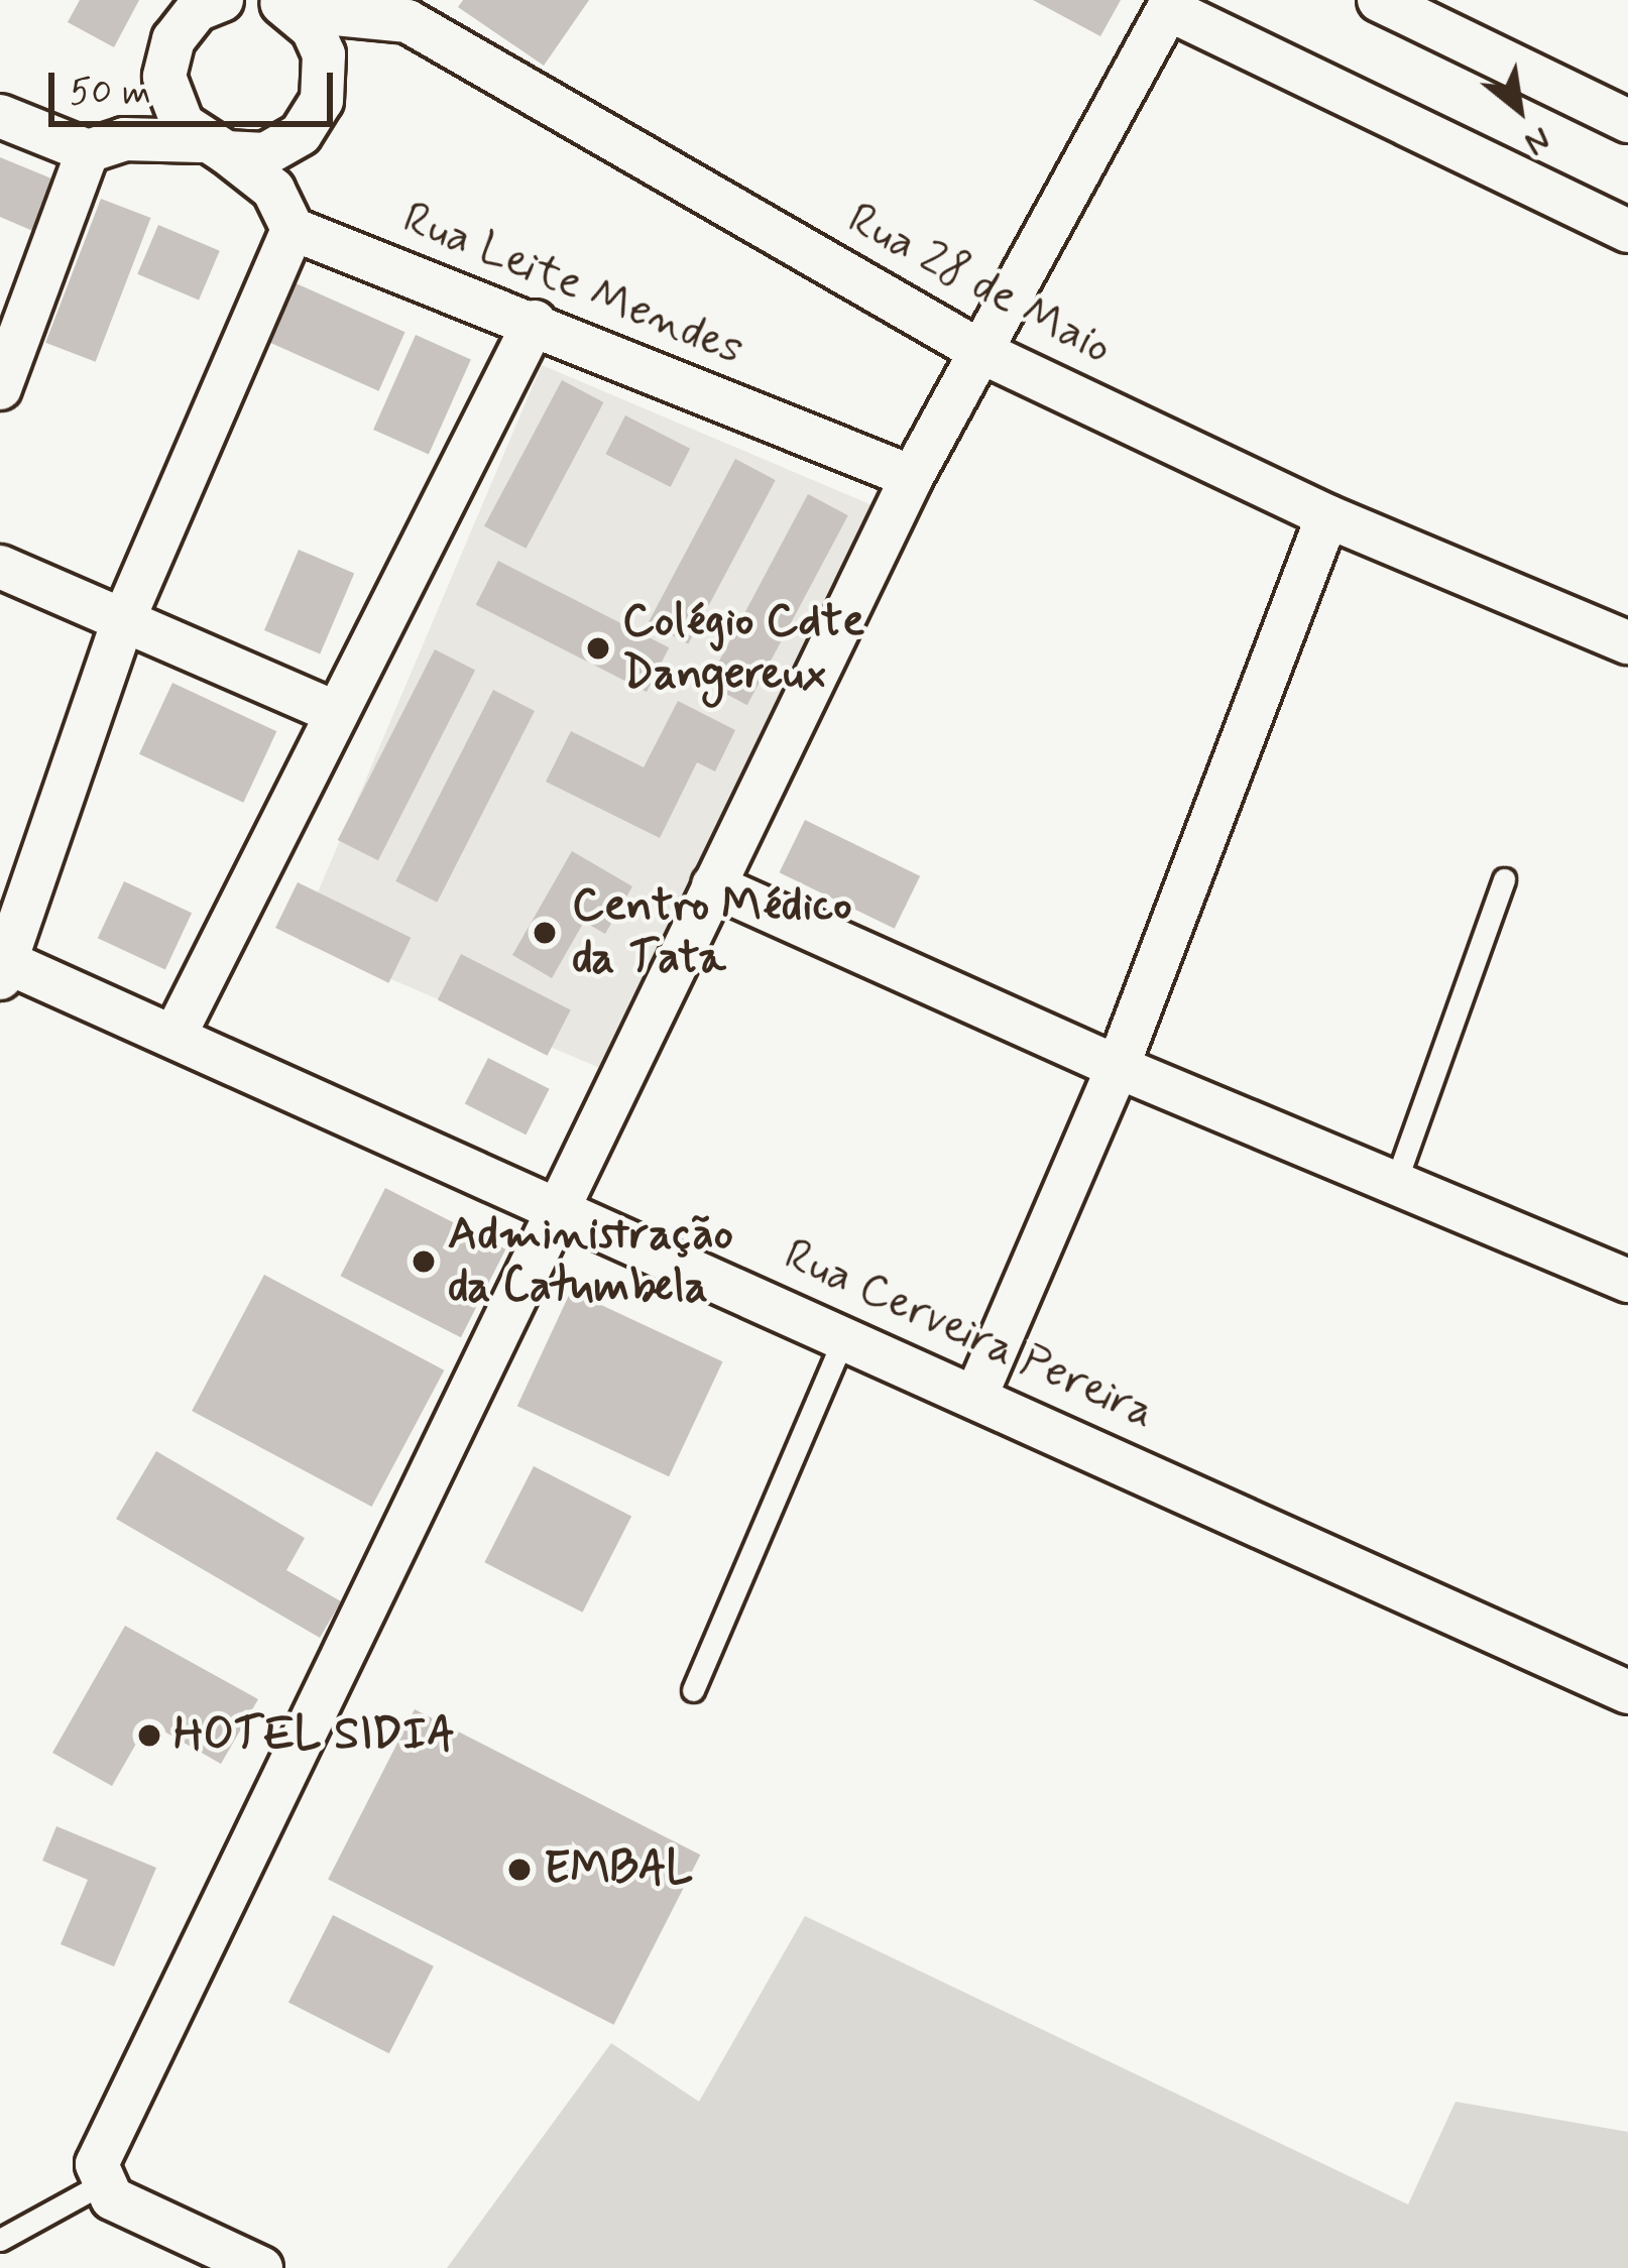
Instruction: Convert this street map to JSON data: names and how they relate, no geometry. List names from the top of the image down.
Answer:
{
  "streets": {
    "street": ["Rua Leite Mendes", "Rua 28 de Maio", "Rua Cerveira Pereira"]
  },
  "places": [
    "Colégio Cdte Dangereux",
    "Centro Médico da Tata",
    "Administração da Catumbela",
    "HOTEL SIDIA",
    "EMBAL"
  ],
  "scale_bar": "50 m",
  "north": "bottom right"
}
